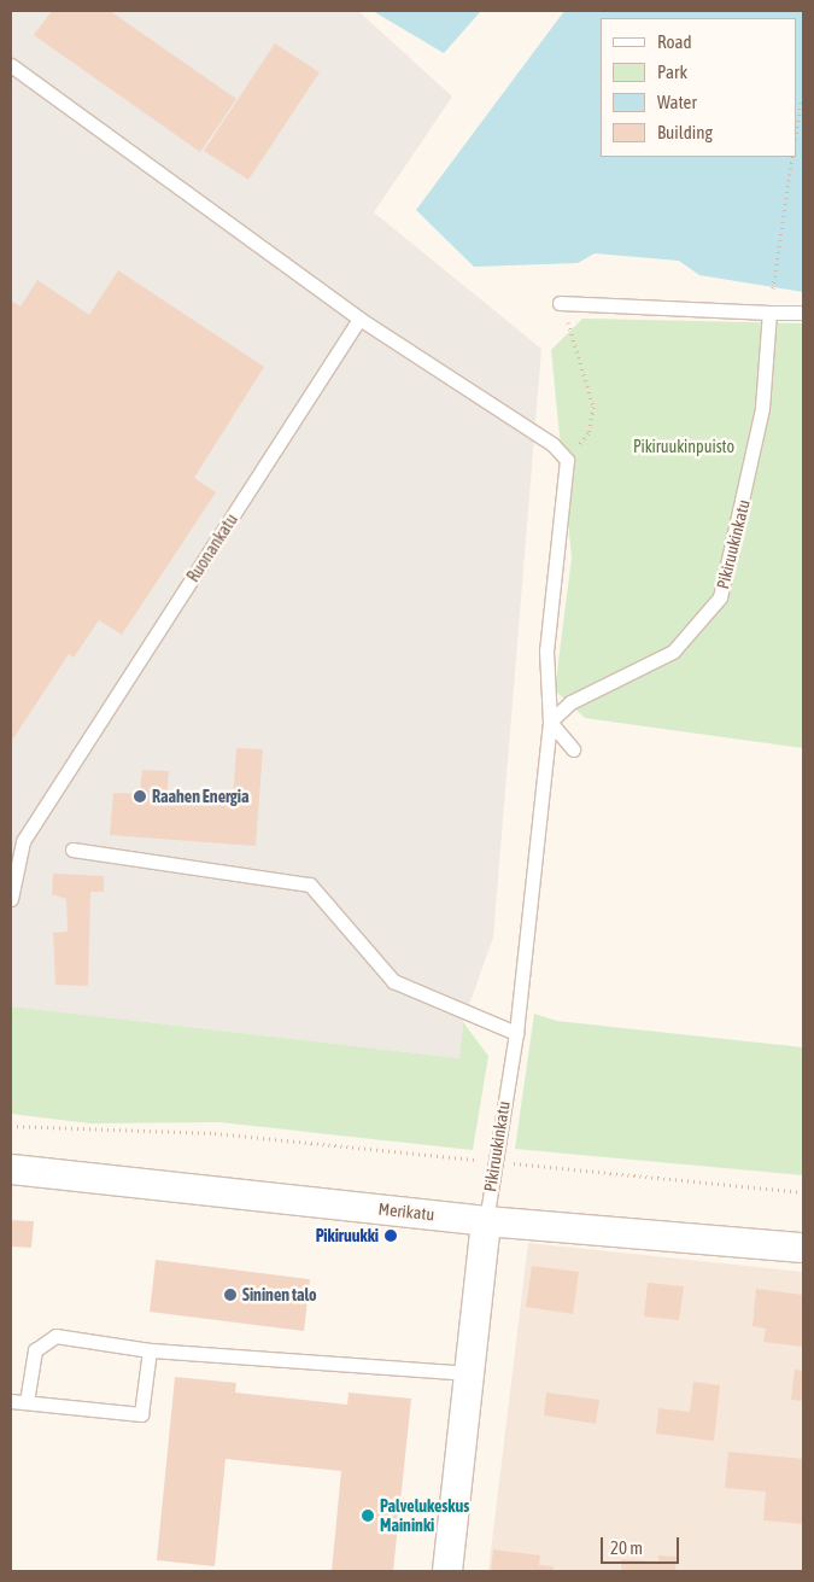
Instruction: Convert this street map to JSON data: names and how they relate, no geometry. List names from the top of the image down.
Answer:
{
  "streets": {
    "street": ["Pikiruukinkatu", "Merikatu"],
    "lane": ["Ruonankatu"]
  },
  "crossings": [
    ["Pikiruukinkatu", "Merikatu"]
  ],
  "parks": ["Pikiruukinpuisto"],
  "places": [
    "Raahen Energia",
    "Pikiruukki",
    "Sininen talo",
    "Palvelukeskus Maininki"
  ],
  "legend": [
    "Road",
    "Park",
    "Water",
    "Building"
  ],
  "scale_bar": "20 m"
}
